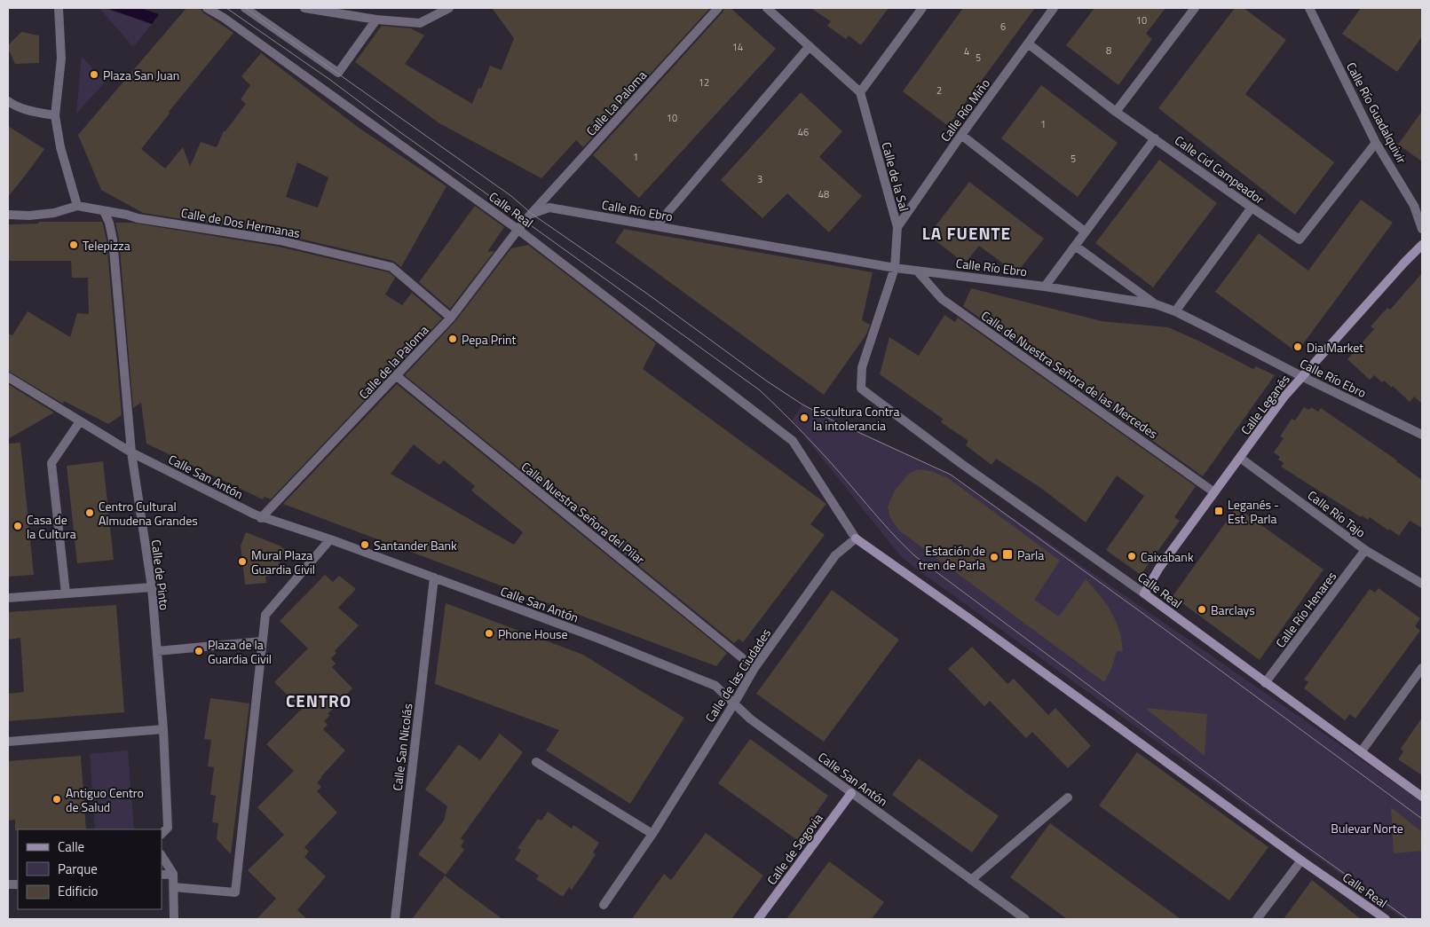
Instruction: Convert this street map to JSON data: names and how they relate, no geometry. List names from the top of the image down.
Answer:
{
  "streets": {
    "street": [
      "Calle La Paloma",
      "Calle Río Miño",
      "Calle Río Guadalquivir",
      "Calle Cid Campeador",
      "Calle de la Sal",
      "Calle Real",
      "Calle Río Ebro",
      "Calle de Dos Hermanas",
      "Calle de la Paloma",
      "Calle de Nuestra Señora de las Mercedes",
      "Calle Leganés",
      "Calle San Antón",
      "Calle Nuestra Señora del Pilar",
      "Calle Río Tajo",
      "Calle de Pinto",
      "Calle Río Henares",
      "Calle de las Ciudades",
      "Calle San Nicolás",
      "Calle de Segovia"
    ]
  },
  "crossings": [
    ["Calle La Paloma", "Calle Río Ebro"],
    ["Calle La Paloma", "Calle de la Paloma"],
    ["Calle Río Miño", "Calle Cid Campeador"],
    ["Calle Río Miño", "Calle de la Sal"],
    ["Calle Río Guadalquivir", "Calle Cid Campeador"],
    ["Calle de la Sal", "Calle Real"],
    ["Calle de la Sal", "Calle Río Ebro"],
    ["Calle Real", "Calle de la Paloma"],
    ["Calle Real", "Calle Leganés"],
    ["Calle Real", "Calle Río Henares"],
    ["Calle Real", "Calle de las Ciudades"],
    ["Calle Río Ebro", "Calle de la Paloma"],
    ["Calle Río Ebro", "Calle de Nuestra Señora de las Mercedes"],
    ["Calle Río Ebro", "Calle Leganés"],
    ["Calle de Dos Hermanas", "Calle de la Paloma"],
    ["Calle de Dos Hermanas", "Calle de Pinto"],
    ["Calle de la Paloma", "Calle San Antón"],
    ["Calle de la Paloma", "Calle Nuestra Señora del Pilar"],
    ["Calle de Nuestra Señora de las Mercedes", "Calle Leganés"],
    ["Calle Leganés", "Calle Río Tajo"],
    ["Calle San Antón", "Calle de Pinto"],
    ["Calle San Antón", "Calle de las Ciudades"],
    ["Calle San Antón", "Calle San Nicolás"],
    ["Calle San Antón", "Calle de Segovia"],
    ["Calle Nuestra Señora del Pilar", "Calle de las Ciudades"],
    ["Calle Río Tajo", "Calle Río Henares"]
  ],
  "districts": ["LA FUENTE", "CENTRO"],
  "parks": ["Bulevar Norte"],
  "places": {
    "other": [
      "Plaza San Juan",
      "Telepizza",
      "Pepa Print",
      "Dia Market",
      "Escultura Contra la intolerancia",
      "Centro Cultural Almudena Grandes",
      "Casa de la Cultura",
      "Santander Bank",
      "Caixabank",
      "Estación de tren de Parla",
      "Mural Plaza Guardia Civil",
      "Barclays",
      "Phone House",
      "Plaza de la Guardia Civil",
      "Antiguo Centro de Salud"
    ],
    "transit": ["Leganés - Est. Parla", "Parla"]
  },
  "house_numbers": [
    "10",
    "6",
    "14",
    "8",
    "4",
    "5",
    "12",
    "2",
    "10",
    "1",
    "46",
    "1",
    "5",
    "3",
    "48"
  ],
  "legend": ["Calle", "Parque", "Edificio"]
}
